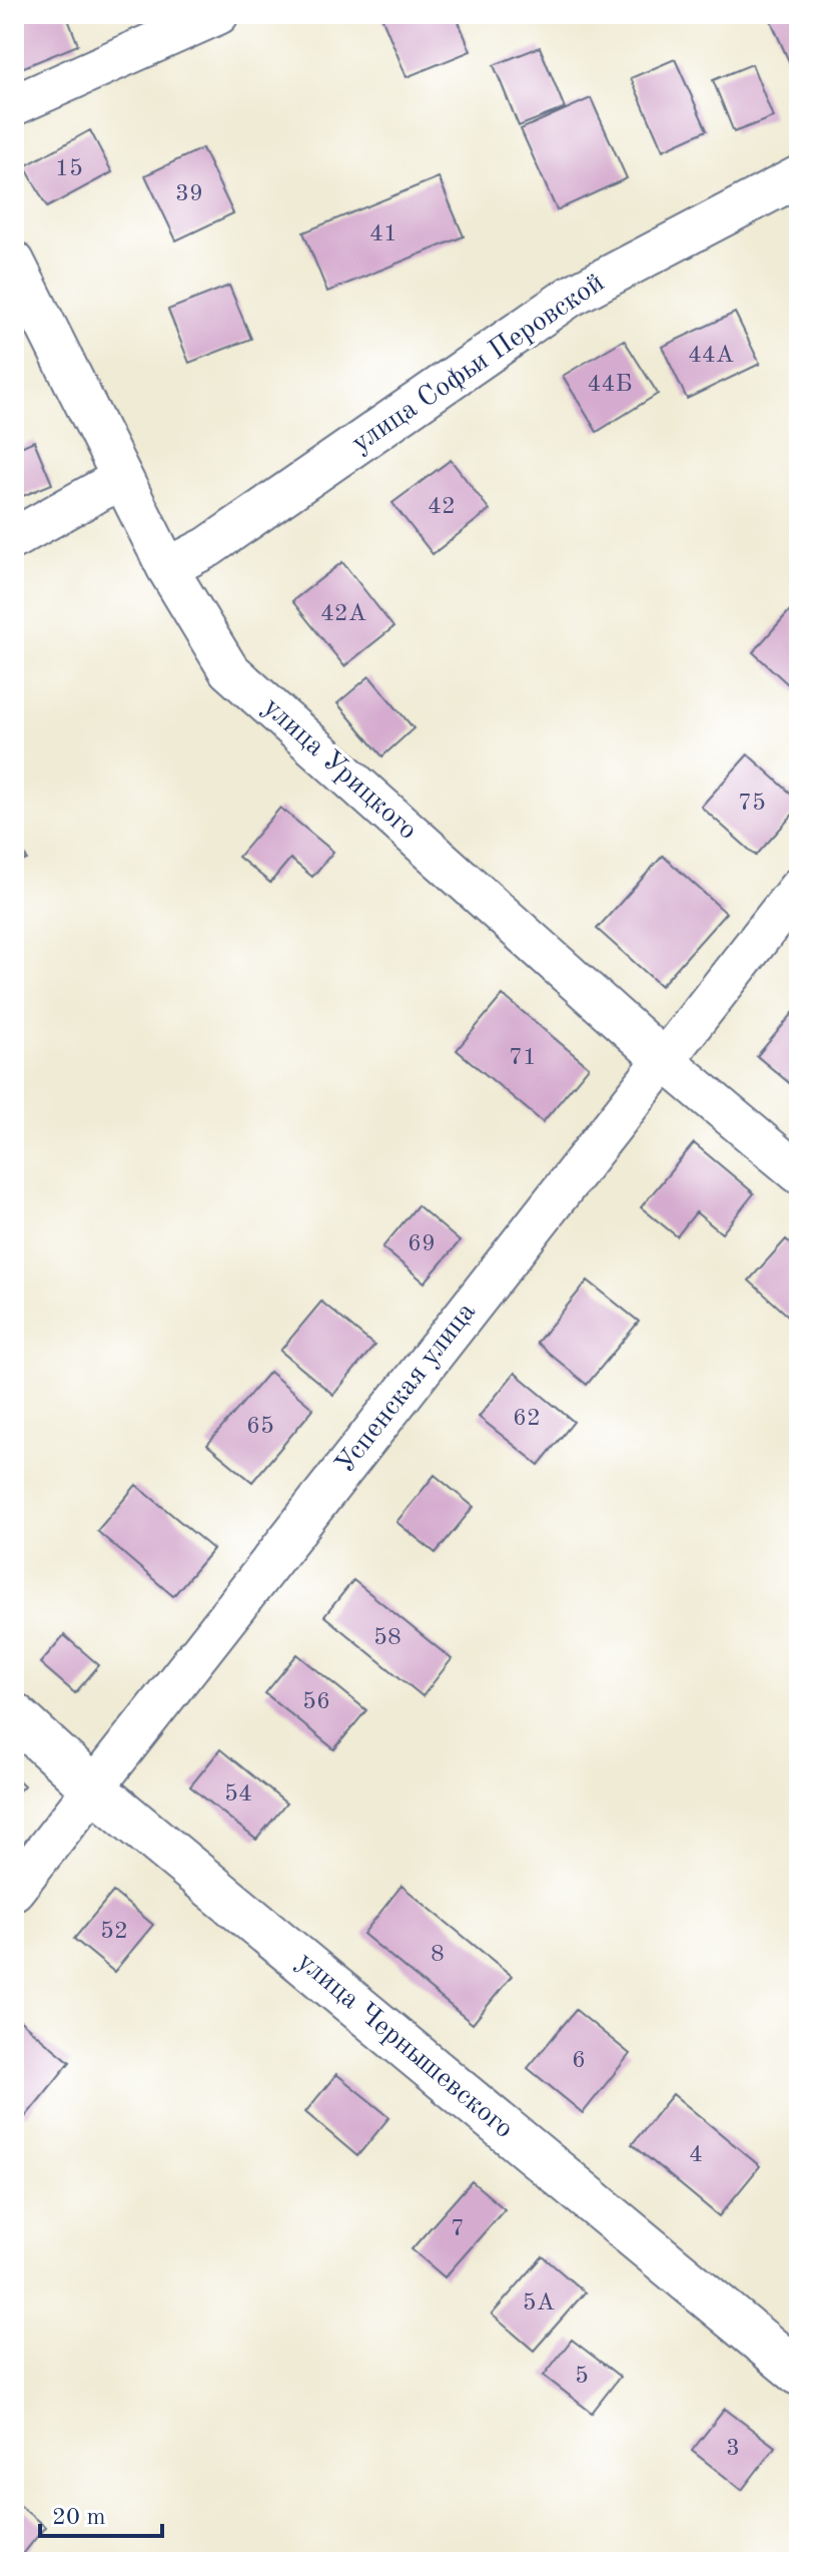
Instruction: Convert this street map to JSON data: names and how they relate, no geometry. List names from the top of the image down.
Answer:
{
  "streets": {
    "street": [
      "улица Софьи Перовской",
      "улица Урицкого",
      "Успенская улица",
      "улица Чернышевского"
    ]
  },
  "crossings": [
    ["улица Софьи Перовской", "улица Урицкого"],
    ["улица Урицкого", "Успенская улица"],
    ["Успенская улица", "улица Чернышевского"]
  ],
  "house_numbers": [
    "15",
    "39",
    "41",
    "44А",
    "44Б",
    "42",
    "42А",
    "75",
    "71",
    "69",
    "62",
    "65",
    "58",
    "56",
    "54",
    "52",
    "8",
    "6",
    "4",
    "7",
    "5А",
    "5",
    "3"
  ],
  "scale_bar": "20 m"
}
